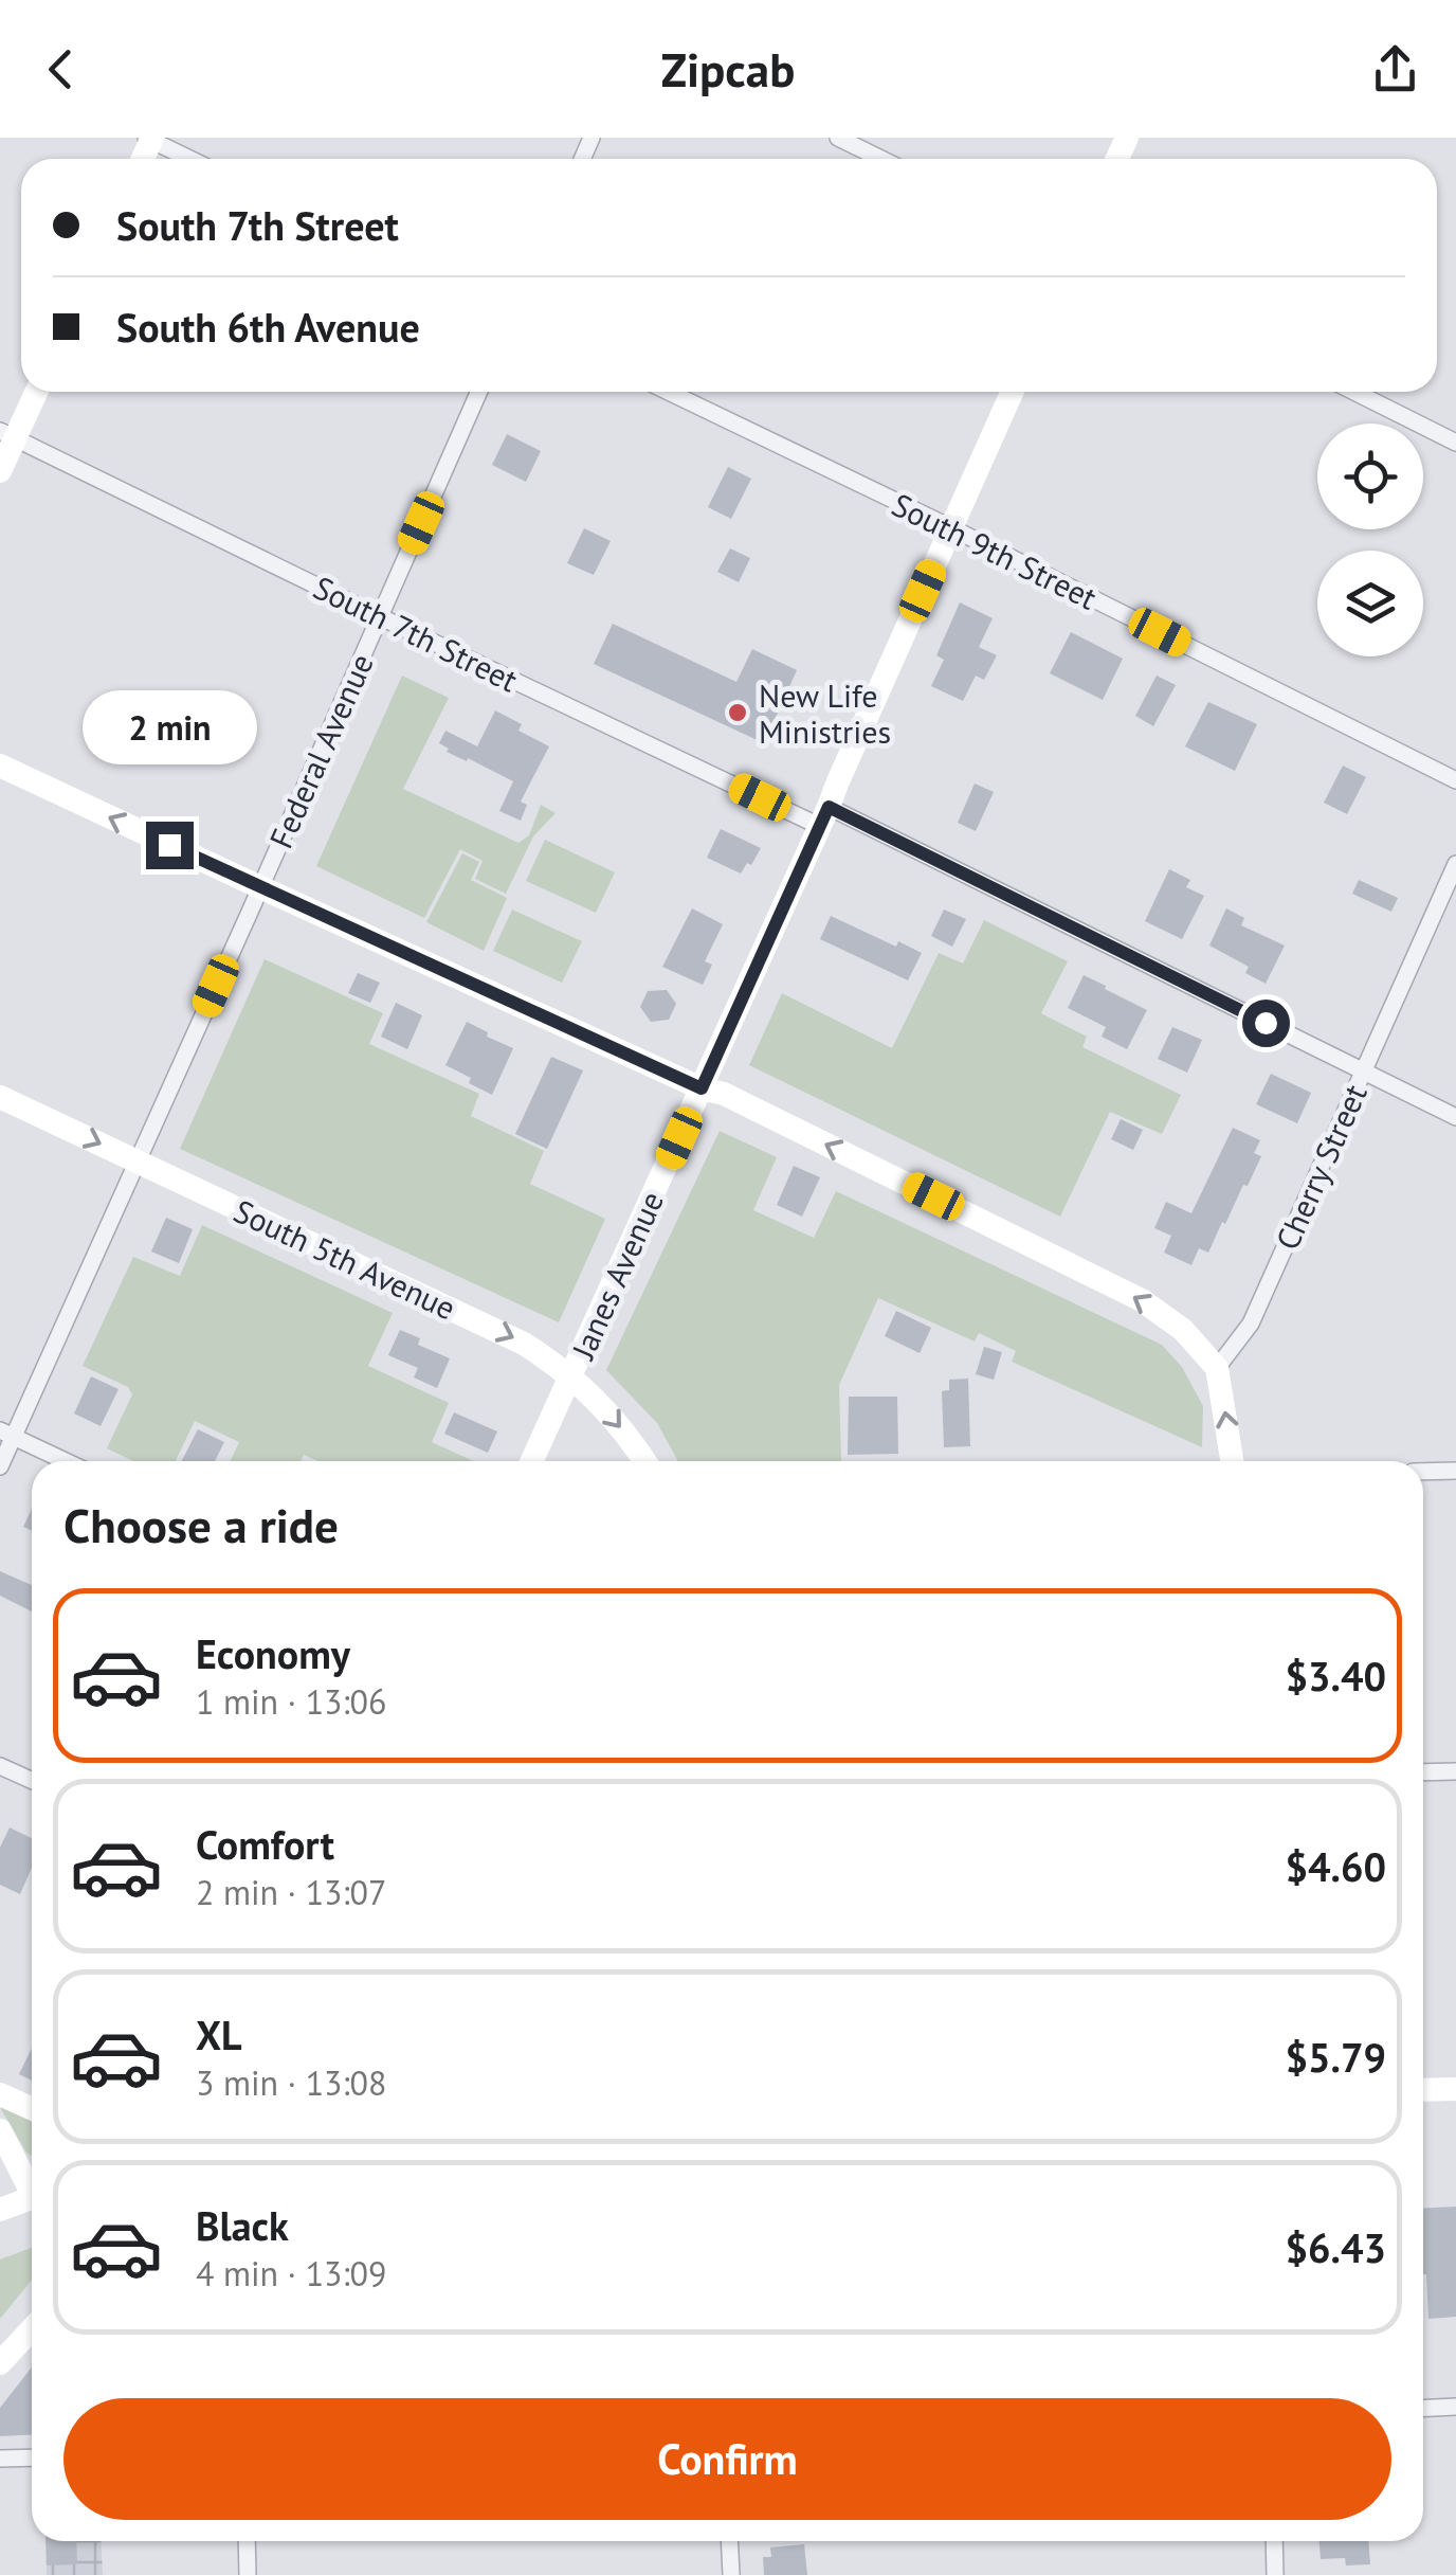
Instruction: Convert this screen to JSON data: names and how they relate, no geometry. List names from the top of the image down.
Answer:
{
  "streets": {
    "street": [
      "South 9th Street",
      "South 7th Street",
      "Federal Avenue",
      "Cherry Street",
      "South 5th Avenue",
      "Janes Avenue"
    ]
  },
  "crossings": [
    ["South 9th Street", "Janes Avenue"],
    ["South 7th Street", "Federal Avenue"],
    ["South 7th Street", "Cherry Street"],
    ["South 7th Street", "Janes Avenue"],
    ["Federal Avenue", "South 5th Avenue"],
    ["South 5th Avenue", "Janes Avenue"]
  ],
  "one_way": ["South 5th Avenue"],
  "places": ["New Life Ministries"],
  "page": {
    "header": "Zipcab",
    "banner": ["South 7th Street", "South 6th Avenue"],
    "bubble": "2 min",
    "heading": "Choose a ride",
    "list": [
      {
        "name": "Economy",
        "note": "1 min · 13:06",
        "value": "$3.40"
      },
      {
        "name": "Comfort",
        "note": "2 min · 13:07",
        "value": "$4.60"
      },
      {
        "name": "XL",
        "note": "3 min · 13:08",
        "value": "$5.79"
      },
      {
        "name": "Black",
        "note": "4 min · 13:09",
        "value": "$6.43"
      }
    ],
    "buttons": "Confirm"
  }
}
